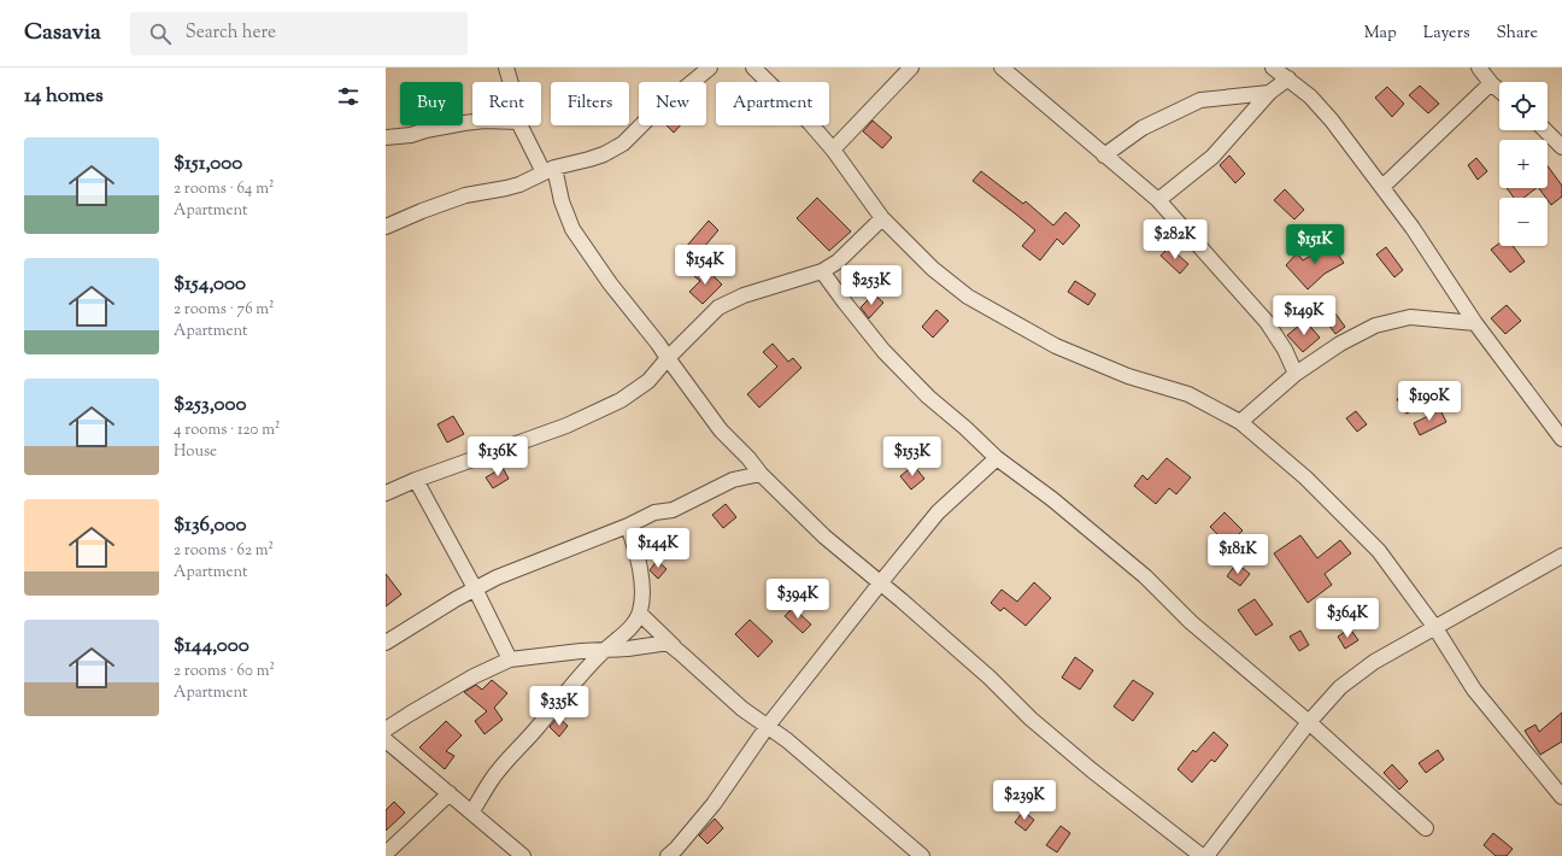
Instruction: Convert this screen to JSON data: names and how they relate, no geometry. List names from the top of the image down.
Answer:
{
  "page": {
    "header": "Casavia",
    "search": "Search here",
    "nav": ["Map", "Layers", "Share"],
    "heading": "14 homes",
    "map_buttons": ["+", "−"],
    "chip": [
      "Buy",
      "Rent",
      "Filters",
      "New",
      "Apartment"
    ],
    "list": [
      {
        "name": "$151,000",
        "note": "2 rooms · 64 m² · Apartment"
      },
      {
        "name": "$154,000",
        "note": "2 rooms · 76 m² · Apartment"
      },
      {
        "name": "$253,000",
        "note": "4 rooms · 120 m² · House"
      },
      {
        "name": "$136,000",
        "note": "2 rooms · 62 m² · Apartment"
      },
      {
        "name": "$144,000",
        "note": "2 rooms · 60 m² · Apartment"
      }
    ],
    "price": [
      "$282K",
      "$151K",
      "$154K",
      "$253K",
      "$149K",
      "$190K",
      "$136K",
      "$153K",
      "$144K",
      "$181K",
      "$394K",
      "$364K",
      "$335K",
      "$239K"
    ]
  }
}
